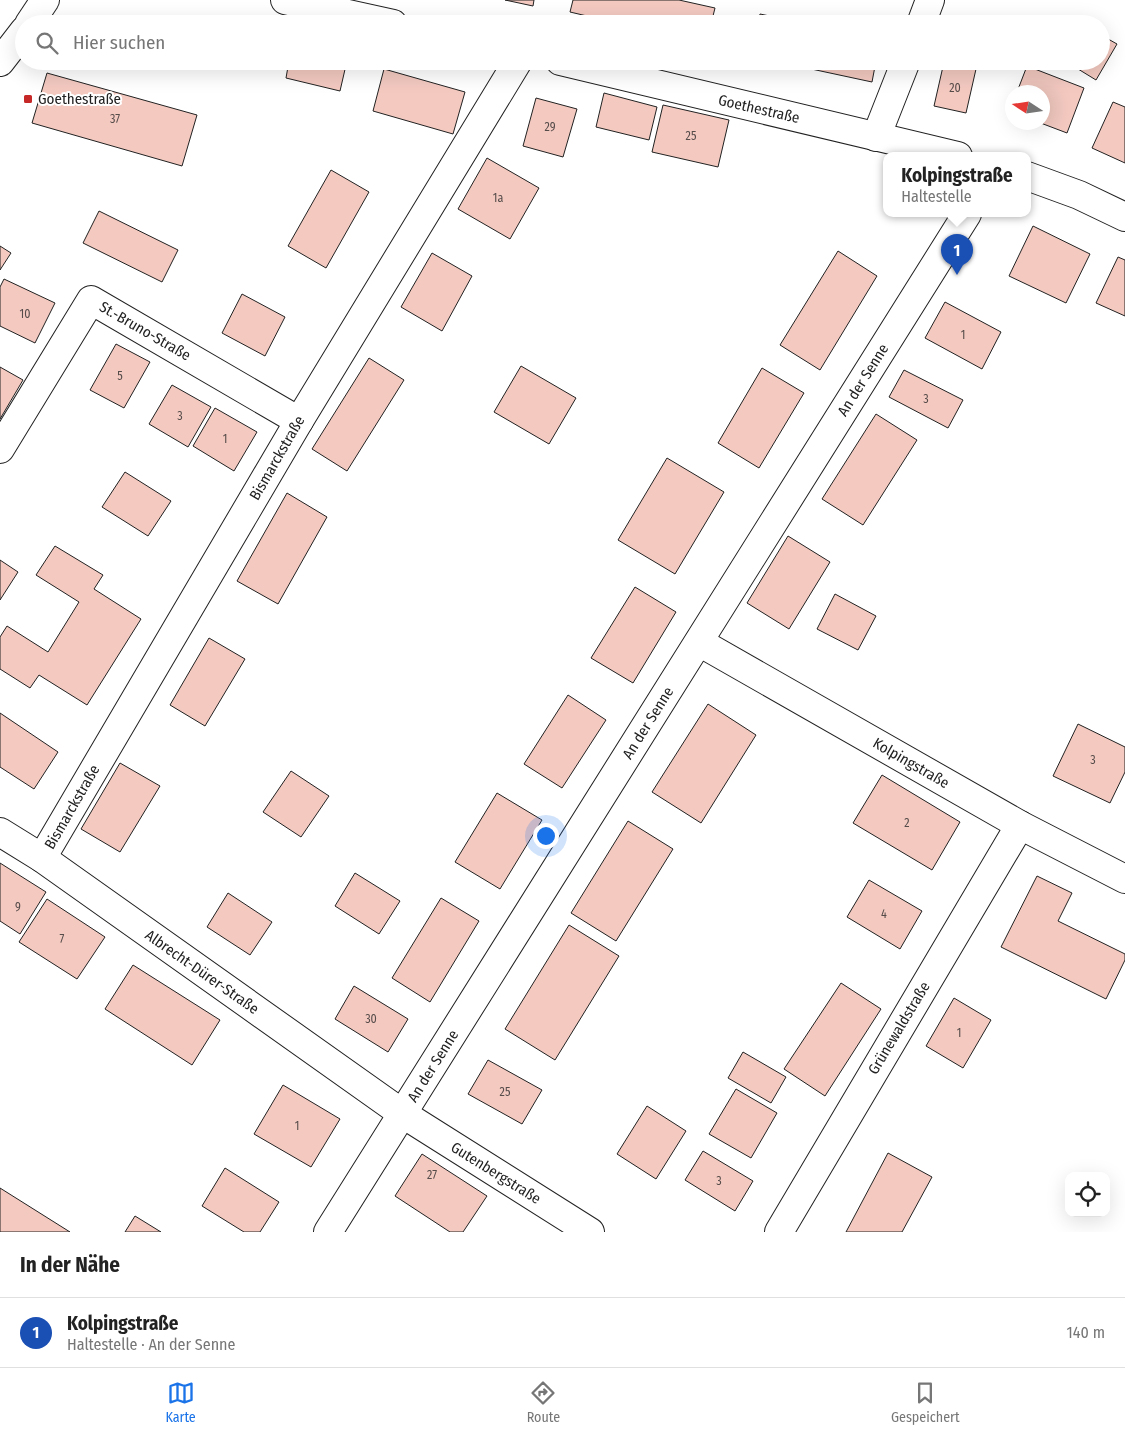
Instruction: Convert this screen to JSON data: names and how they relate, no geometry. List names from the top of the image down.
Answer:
{
  "streets": {
    "street": [
      "Goethestraße",
      "St.-Bruno-Straße",
      "An der Senne",
      "Bismarckstraße",
      "Kolpingstraße",
      "Albrecht-Dürer-Straße",
      "Grünewaldstraße",
      "Gutenbergstraße"
    ]
  },
  "crossings": [
    ["St.-Bruno-Straße", "Bismarckstraße"],
    ["An der Senne", "Kolpingstraße"],
    ["An der Senne", "Albrecht-Dürer-Straße"],
    ["An der Senne", "Gutenbergstraße"],
    ["Bismarckstraße", "Albrecht-Dürer-Straße"],
    ["Kolpingstraße", "Grünewaldstraße"],
    ["Albrecht-Dürer-Straße", "Gutenbergstraße"]
  ],
  "places": {
    "transit": ["Goethestraße"]
  },
  "house_numbers": [
    "20",
    "37",
    "29",
    "25",
    "1a",
    "10",
    "1",
    "5",
    "3",
    "3",
    "1",
    "3",
    "2",
    "9",
    "4",
    "7",
    "30",
    "1",
    "25",
    "1",
    "27",
    "3"
  ],
  "north": "left",
  "page": {
    "search": "Hier suchen",
    "popup": ["Kolpingstraße", "Haltestelle"],
    "pins": "1",
    "heading": "In der Nähe",
    "list": [
      {
        "mark": "1",
        "name": "Kolpingstraße",
        "note": "Haltestelle · An der Senne",
        "value": "140 m"
      }
    ],
    "nav": ["Karte", "Route", "Gespeichert"]
  }
}
